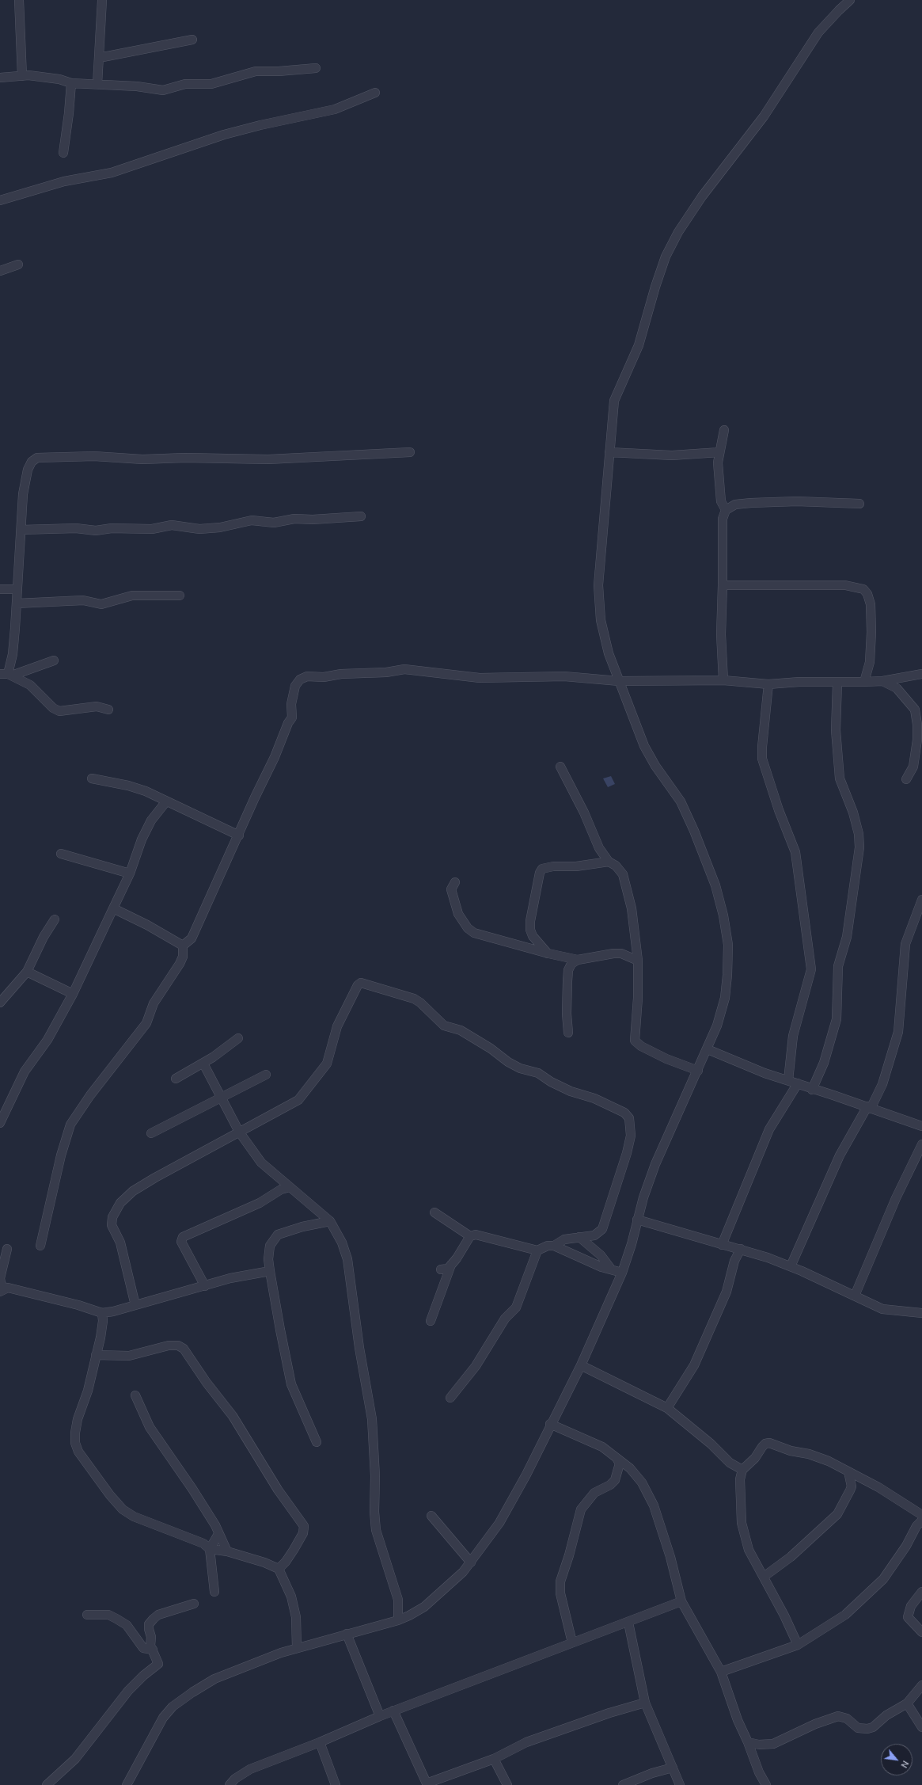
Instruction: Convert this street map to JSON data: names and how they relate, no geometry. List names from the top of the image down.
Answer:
{
  "north": "bottom right"
}
